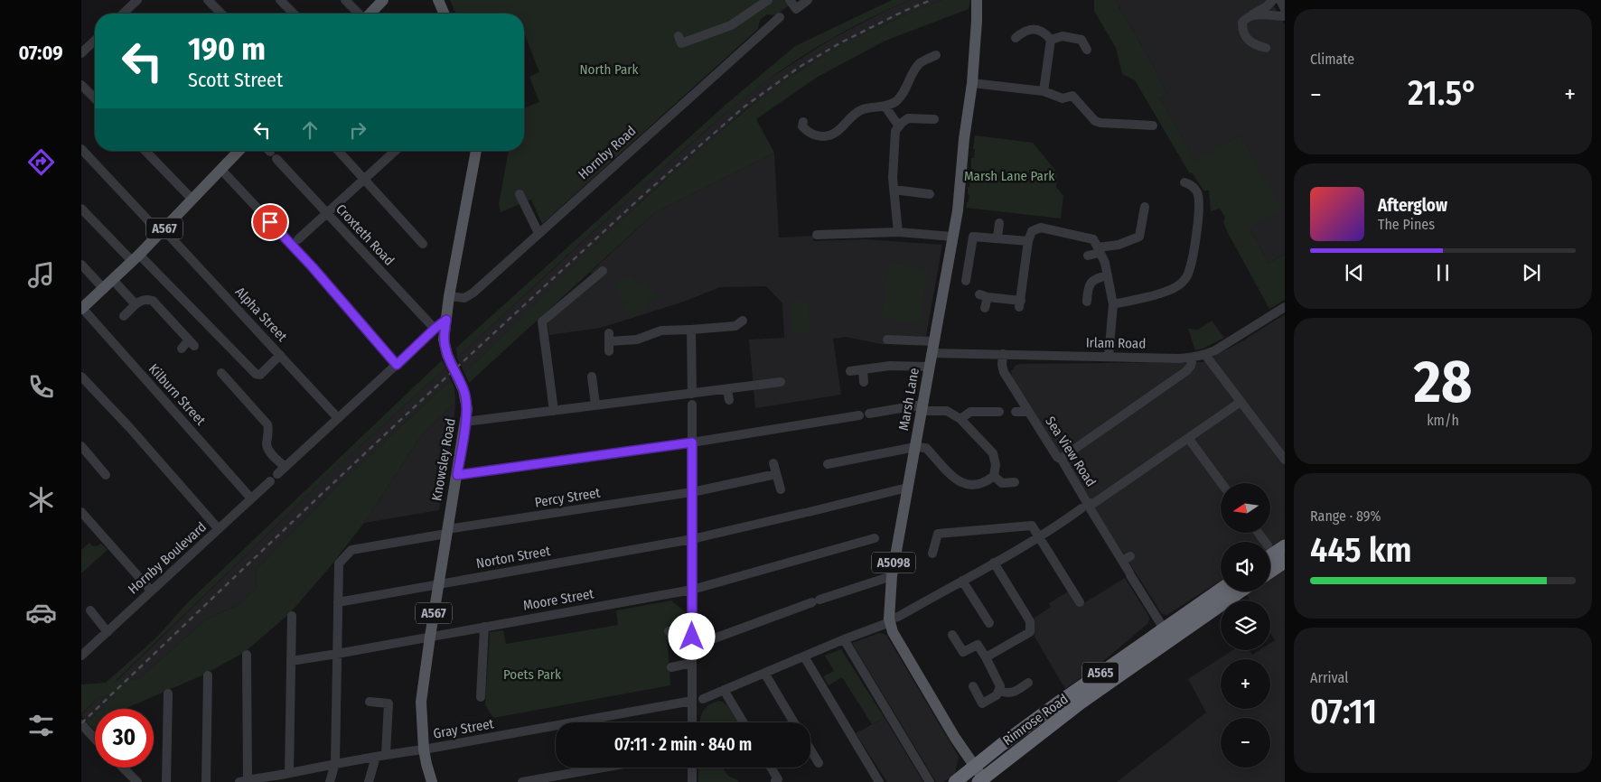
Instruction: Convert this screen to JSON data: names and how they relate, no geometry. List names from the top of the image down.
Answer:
{
  "streets": {
    "highway": ["A565", "Rimrose Road"],
    "main road": [
      "A567",
      "Marsh Lane",
      "Knowsley Road",
      "A5098"
    ],
    "street": [
      "Hornby Road",
      "Croxteth Road",
      "Alpha Street",
      "Irlam Road",
      "Kilburn Street",
      "Sea View Road",
      "Percy Street",
      "Norton Street",
      "Hornby Boulevard",
      "Moore Street",
      "Gray Street"
    ]
  },
  "crossings": [
    ["Hornby Road", "Knowsley Road"],
    ["A567", "Alpha Street"],
    ["A567", "Kilburn Street"],
    ["Croxteth Road", "Hornby Boulevard"],
    ["Alpha Street", "Hornby Boulevard"],
    ["Irlam Road", "Marsh Lane"],
    ["Irlam Road", "Sea View Road"],
    ["Kilburn Street", "Hornby Boulevard"],
    ["Marsh Lane", "Norton Street"],
    ["Marsh Lane", "Rimrose Road"],
    ["Sea View Road", "Rimrose Road"],
    ["Knowsley Road", "Percy Street"],
    ["Knowsley Road", "Norton Street"],
    ["Knowsley Road", "Hornby Boulevard"],
    ["Knowsley Road", "Moore Street"],
    ["Knowsley Road", "Gray Street"],
    ["Percy Street", "Norton Street"]
  ],
  "parks": ["North Park", "Marsh Lane Park", "Poets Park"],
  "north": "left",
  "page": {
    "tabs": "07:09",
    "tile": [
      "Climate",
      ["28", "km/h"],
      ["Range · 89%", "445 km"],
      ["Arrival", "07:11"]
    ],
    "turn": ["190 m", "Scott Street"],
    "heat": ["−", "21.5°", "+"],
    "song": ["Afterglow", "The Pines"],
    "map_buttons": ["+", "−"],
    "limit": "30",
    "trip": "07:11 · 2 min · 840 m"
  }
}
